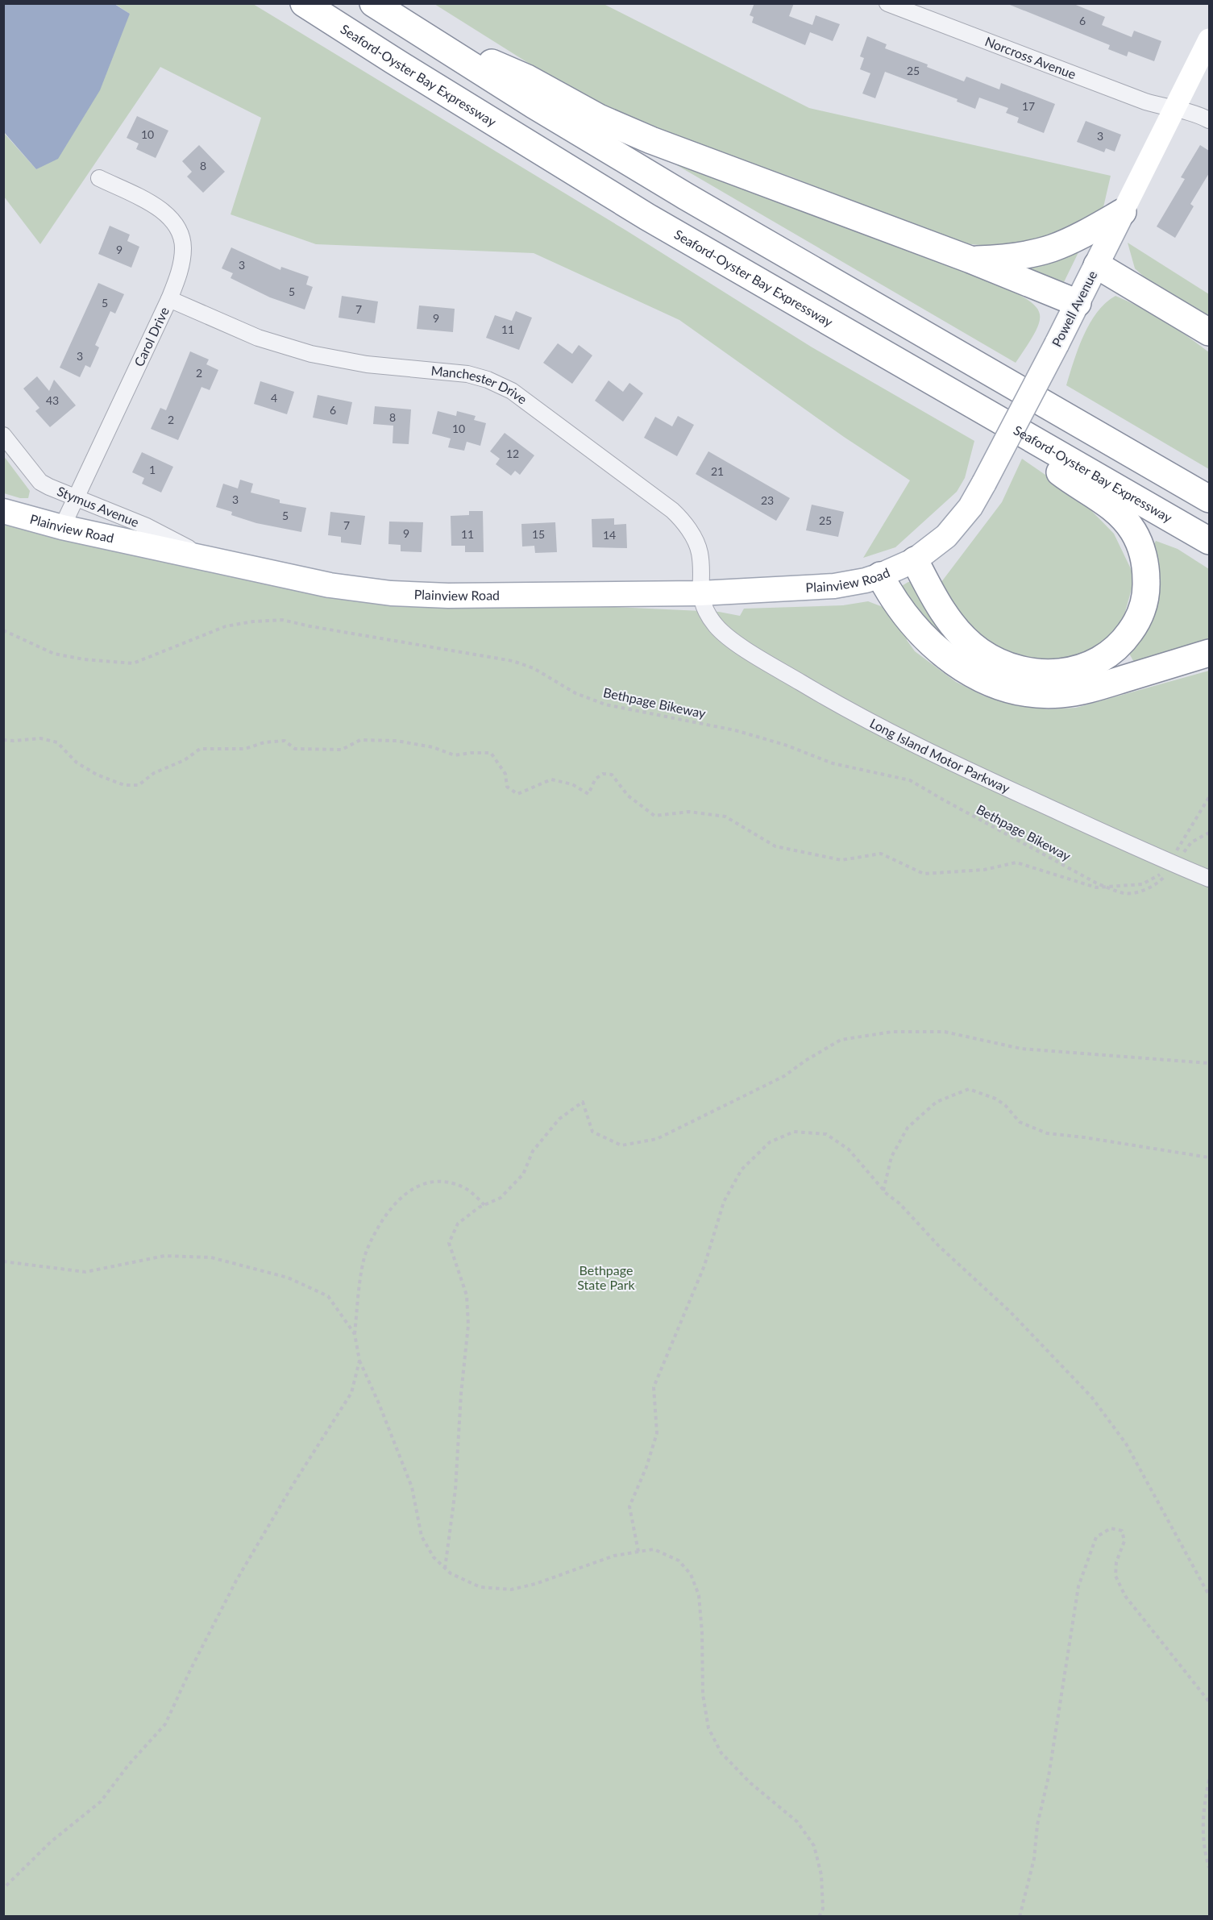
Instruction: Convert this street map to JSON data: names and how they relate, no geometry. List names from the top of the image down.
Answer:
{
  "streets": {
    "highway": ["Seaford-Oyster Bay Expressway"],
    "main road": ["Powell Avenue", "Plainview Road"],
    "street": [
      "Norcross Avenue",
      "Carol Drive",
      "Manchester Drive",
      "Stymus Avenue",
      "Long Island Motor Parkway"
    ],
    "path": ["Bethpage Bikeway"]
  },
  "crossings": [
    ["Norcross Avenue", "Powell Avenue"],
    ["Powell Avenue", "Plainview Road"],
    ["Carol Drive", "Manchester Drive"],
    ["Carol Drive", "Stymus Avenue"],
    ["Carol Drive", "Plainview Road"],
    ["Manchester Drive", "Plainview Road"],
    ["Manchester Drive", "Long Island Motor Parkway"],
    ["Stymus Avenue", "Plainview Road"],
    ["Plainview Road", "Long Island Motor Parkway"],
    ["Bethpage Bikeway", "Long Island Motor Parkway"]
  ],
  "parks": ["Bethpage State Park"],
  "house_numbers": [
    "6",
    "25",
    "17",
    "10",
    "3",
    "8",
    "9",
    "3",
    "5",
    "5",
    "7",
    "9",
    "11",
    "3",
    "2",
    "4",
    "43",
    "6",
    "8",
    "2",
    "10",
    "12",
    "1",
    "21",
    "3",
    "23",
    "5",
    "25",
    "7",
    "9",
    "11",
    "15",
    "14"
  ]
}
